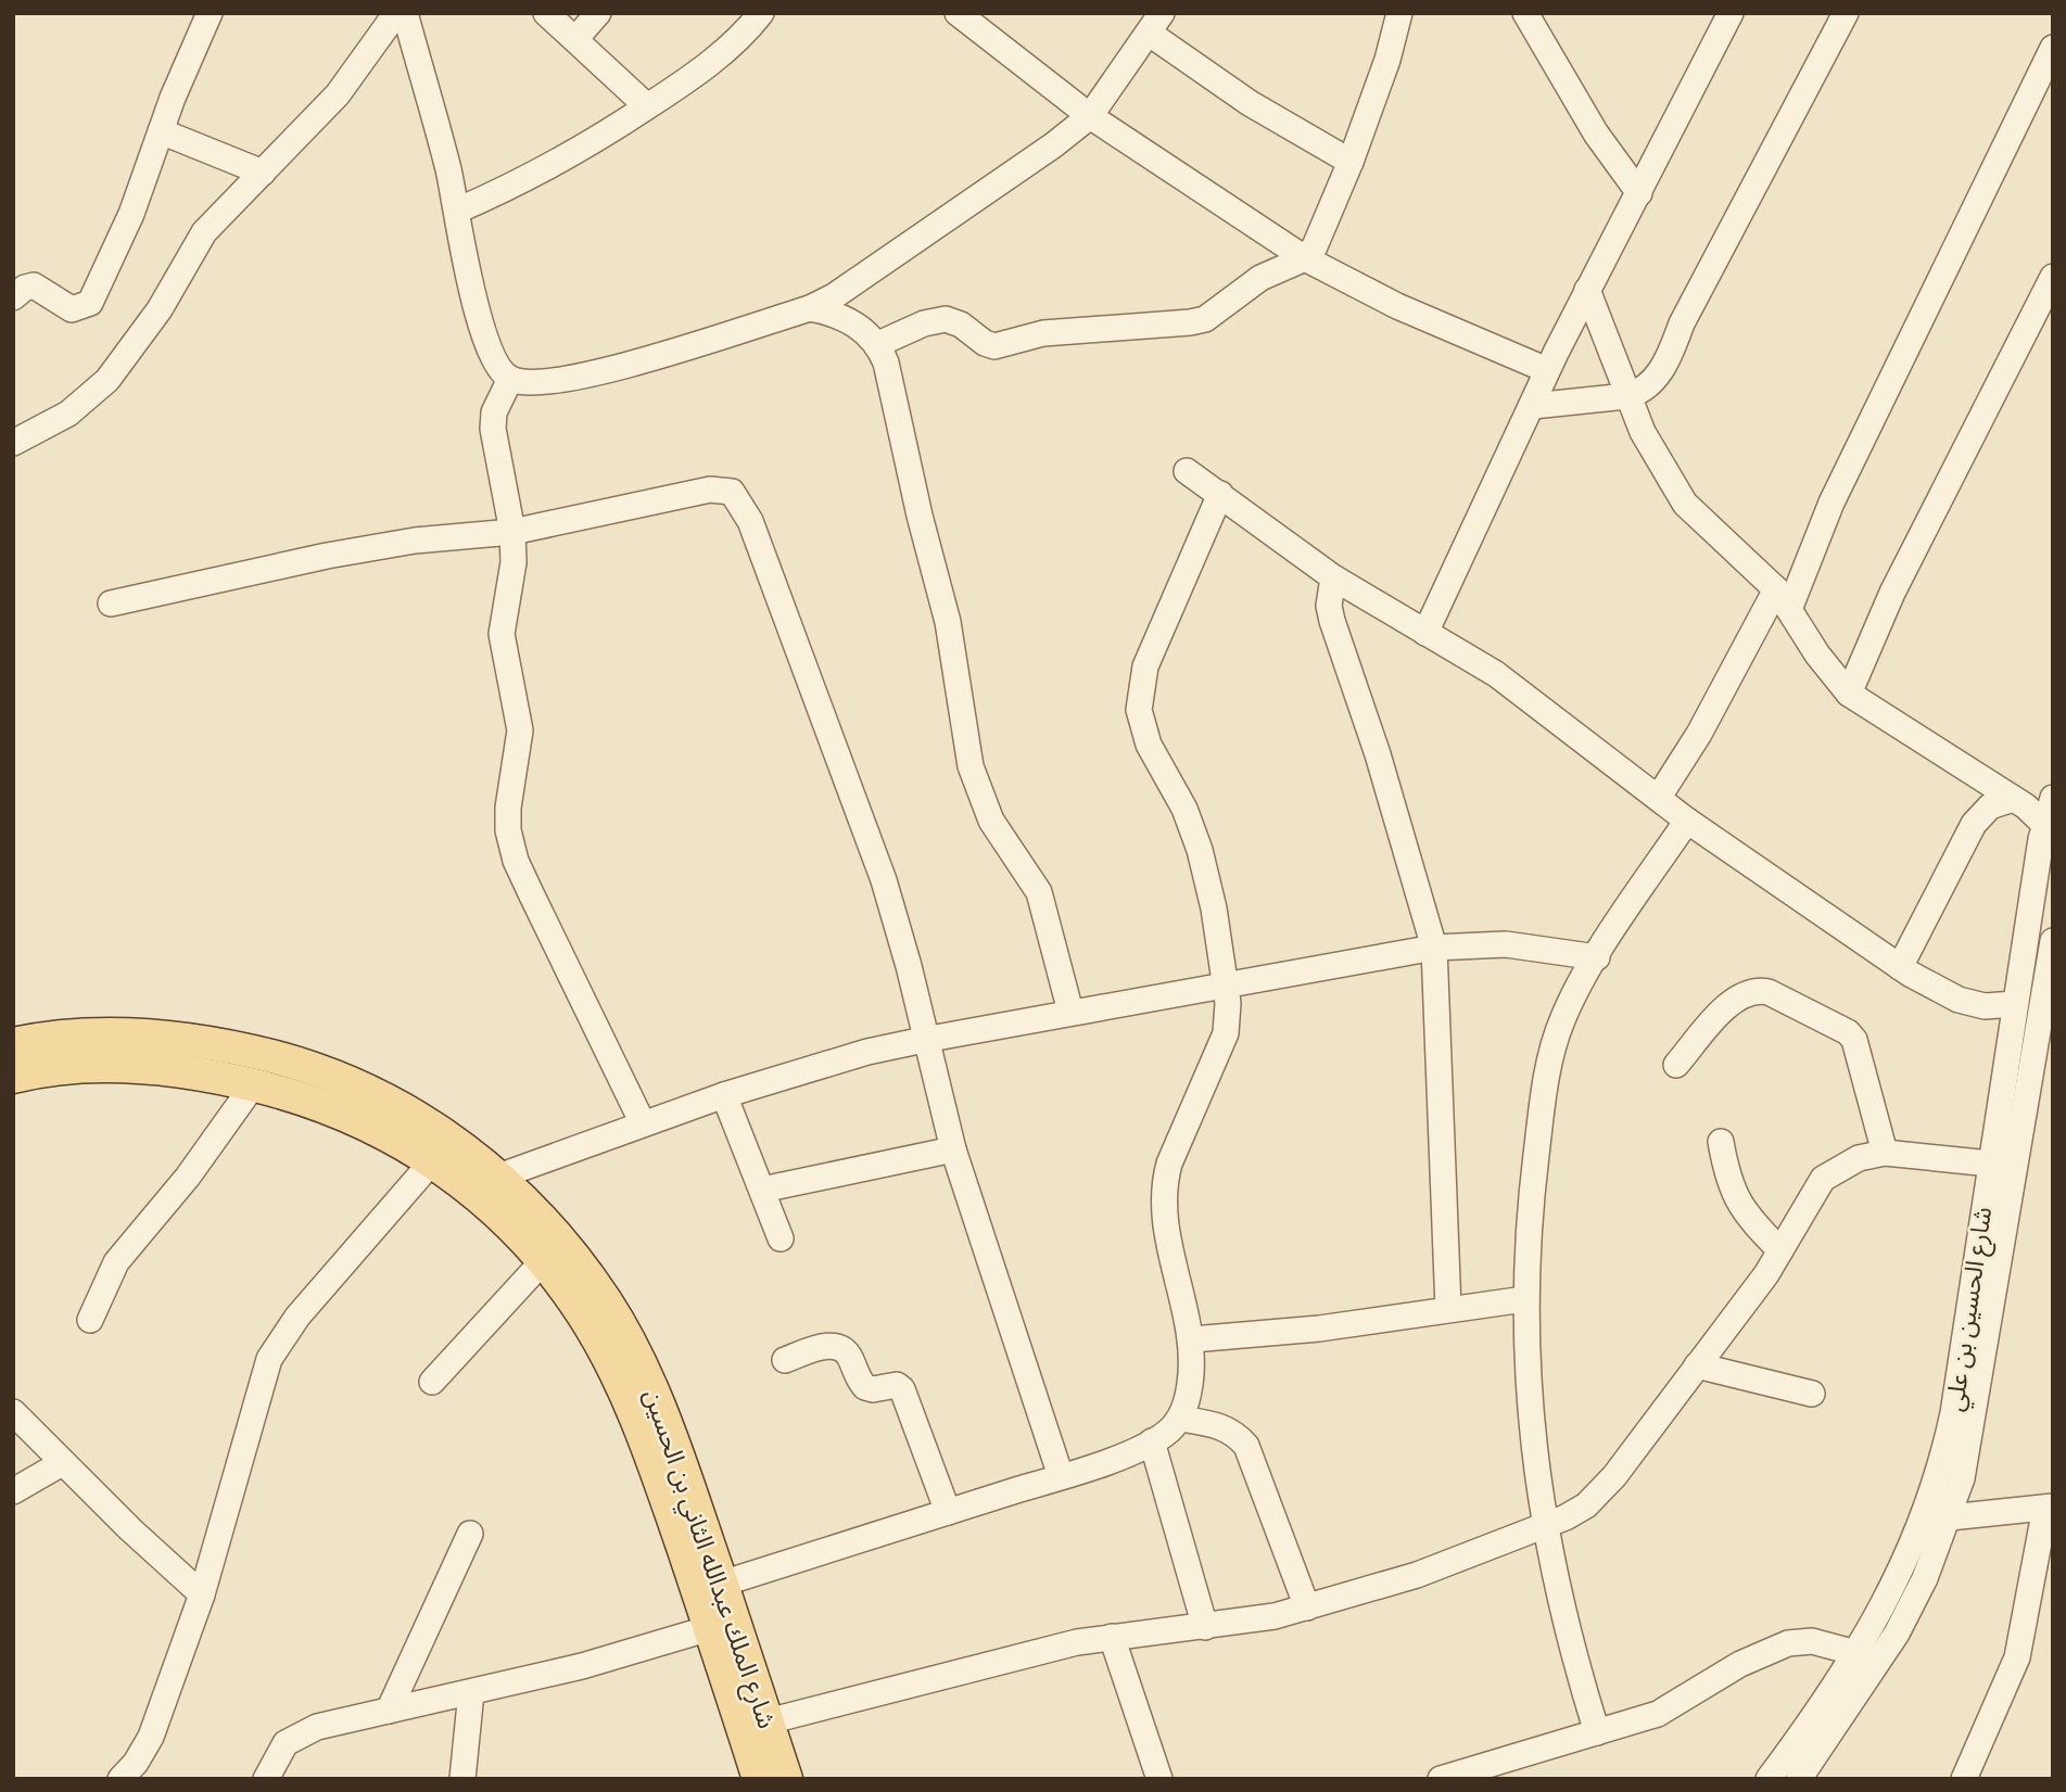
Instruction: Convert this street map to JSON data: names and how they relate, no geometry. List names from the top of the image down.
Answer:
{
  "streets": {
    "main road": ["شارع الملك عبدالله الثاني بن الحسين"],
    "street": ["شارع الحسين بن علي"]
  }
}
